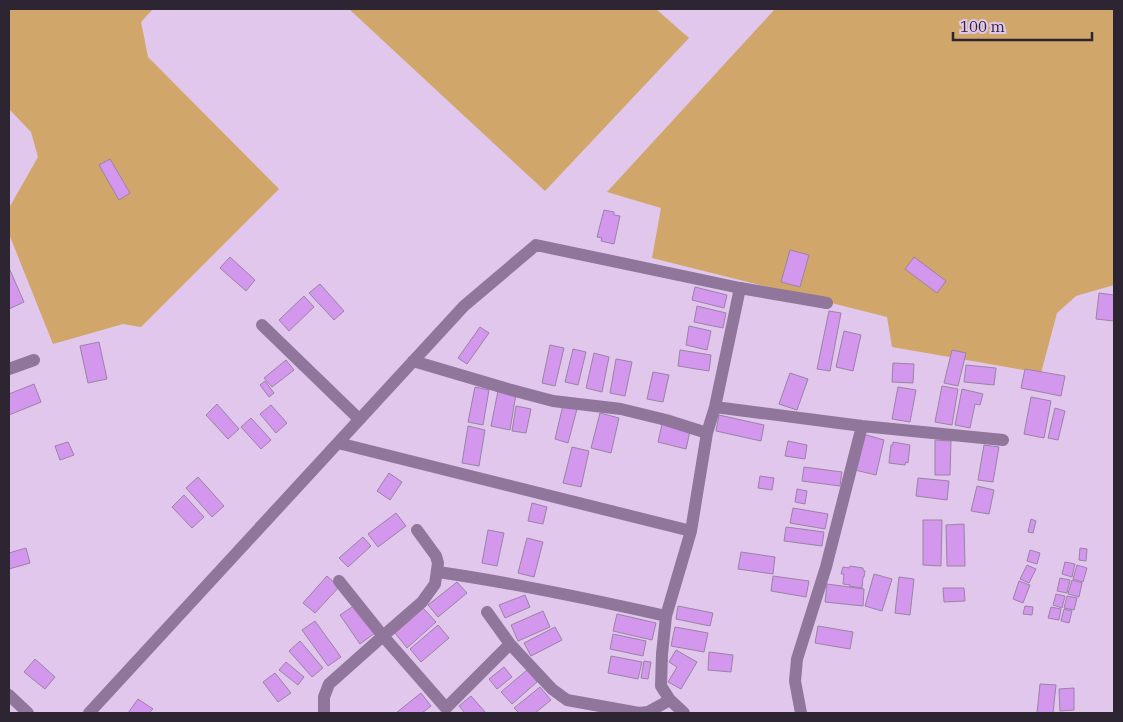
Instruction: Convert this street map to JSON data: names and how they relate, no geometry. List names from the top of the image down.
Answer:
{
  "scale_bar": "100 m"
}
